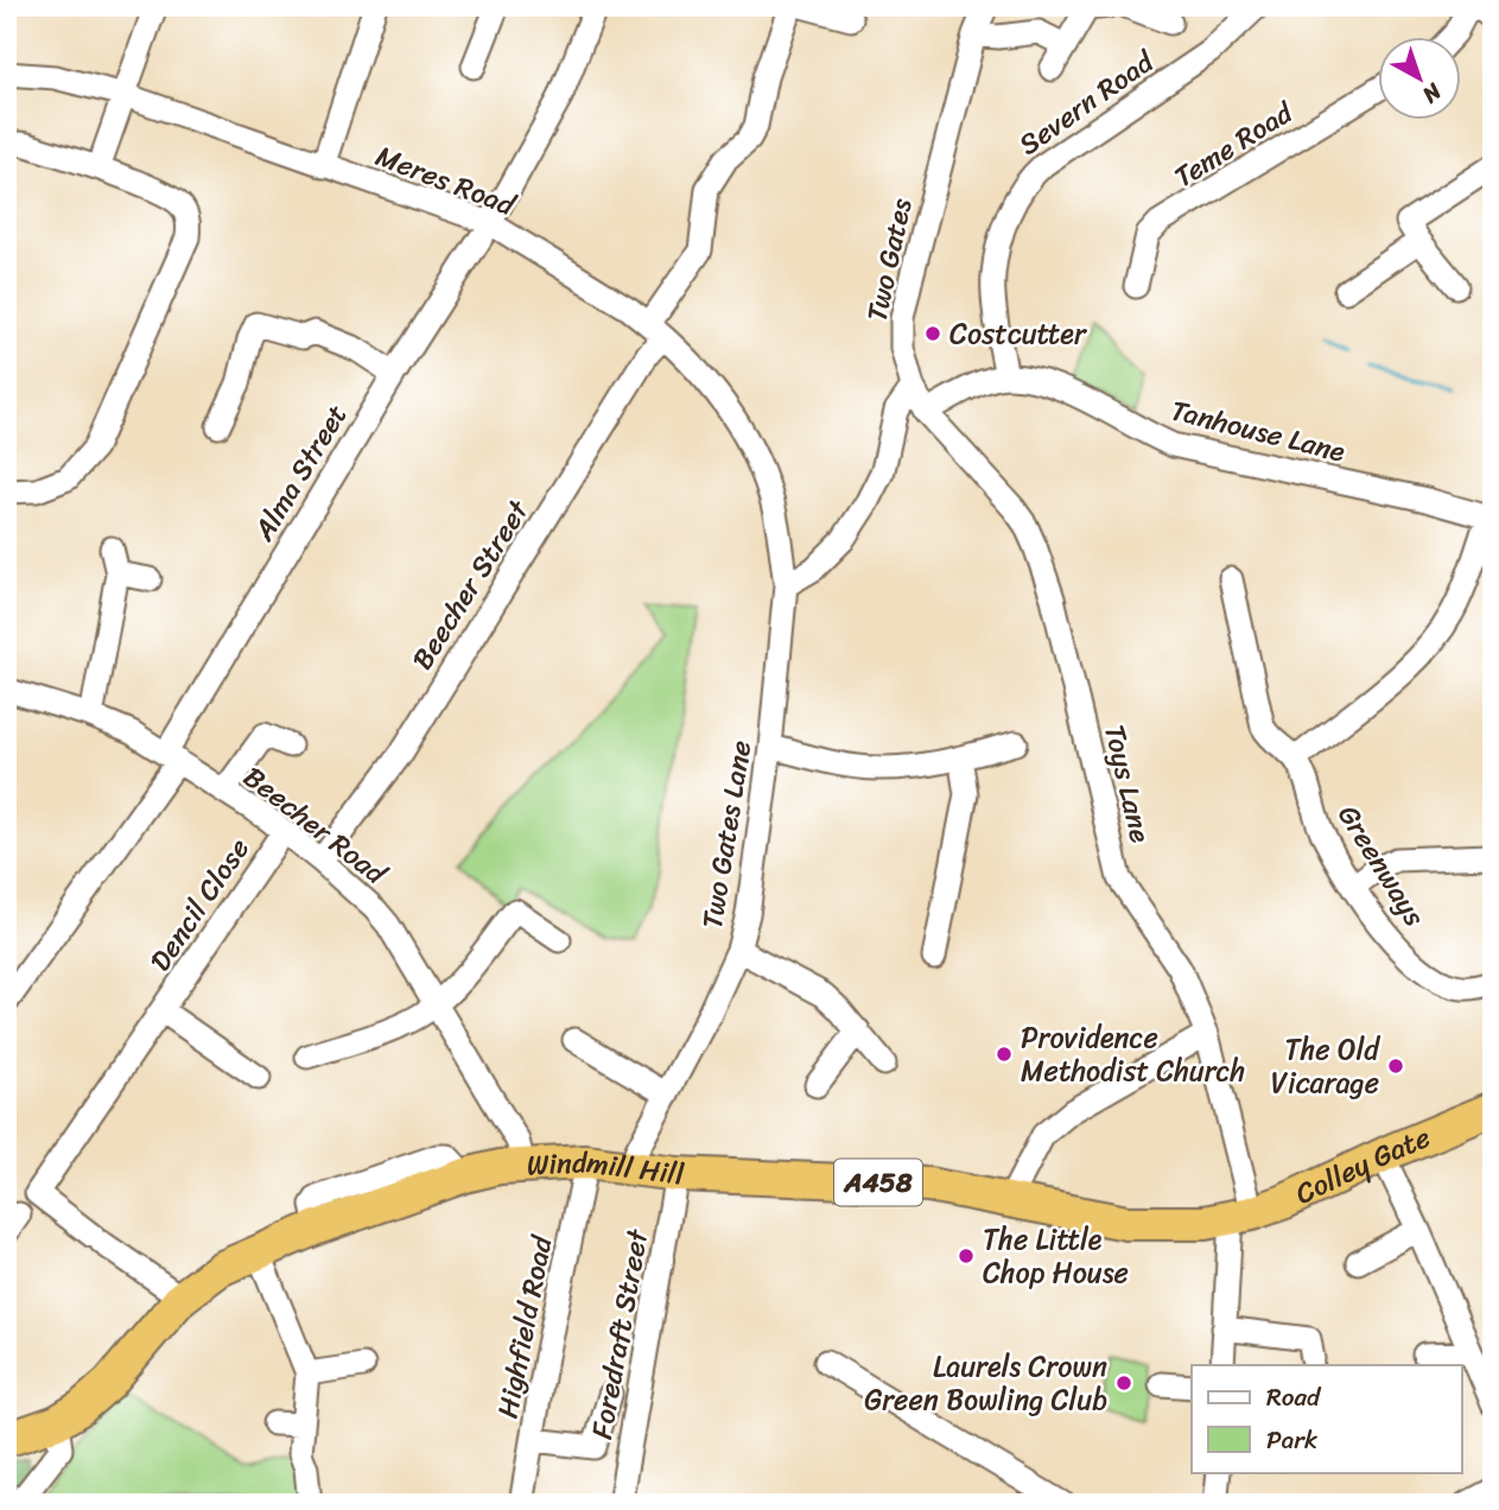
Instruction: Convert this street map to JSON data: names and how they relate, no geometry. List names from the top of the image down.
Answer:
{
  "streets": {
    "highway": ["Colley Gate", "Windmill Hill", "A458"],
    "street": [
      "Severn Road",
      "Teme Road",
      "Meres Road",
      "Two Gates",
      "Tanhouse Lane",
      "Alma Street",
      "Beecher Street",
      "Toys Lane",
      "Beecher Road",
      "Two Gates Lane",
      "Greenways",
      "Dencil Close",
      "Highfield Road",
      "Foredraft Street"
    ]
  },
  "crossings": [
    ["Severn Road", "Tanhouse Lane"],
    ["Meres Road", "Alma Street"],
    ["Meres Road", "Beecher Street"],
    ["Meres Road", "Two Gates Lane"],
    ["Two Gates", "Toys Lane"],
    ["Tanhouse Lane", "Toys Lane"],
    ["Alma Street", "Beecher Road"],
    ["Beecher Street", "Beecher Road"],
    ["Toys Lane", "Colley Gate"],
    ["Toys Lane", "Windmill Hill"],
    ["Beecher Road", "Dencil Close"],
    ["Beecher Road", "Windmill Hill"],
    ["Two Gates Lane", "Windmill Hill"],
    ["Dencil Close", "Windmill Hill"],
    ["Colley Gate", "Windmill Hill"],
    ["Windmill Hill", "A458"],
    ["Windmill Hill", "Highfield Road"],
    ["Windmill Hill", "Foredraft Street"]
  ],
  "places": [
    "Costcutter",
    "Providence Methodist Church",
    "The Old Vicarage",
    "The Little Chop House",
    "Laurels Crown Green Bowling Club"
  ],
  "legend": ["Road", "Park"],
  "north": "bottom right"
}
